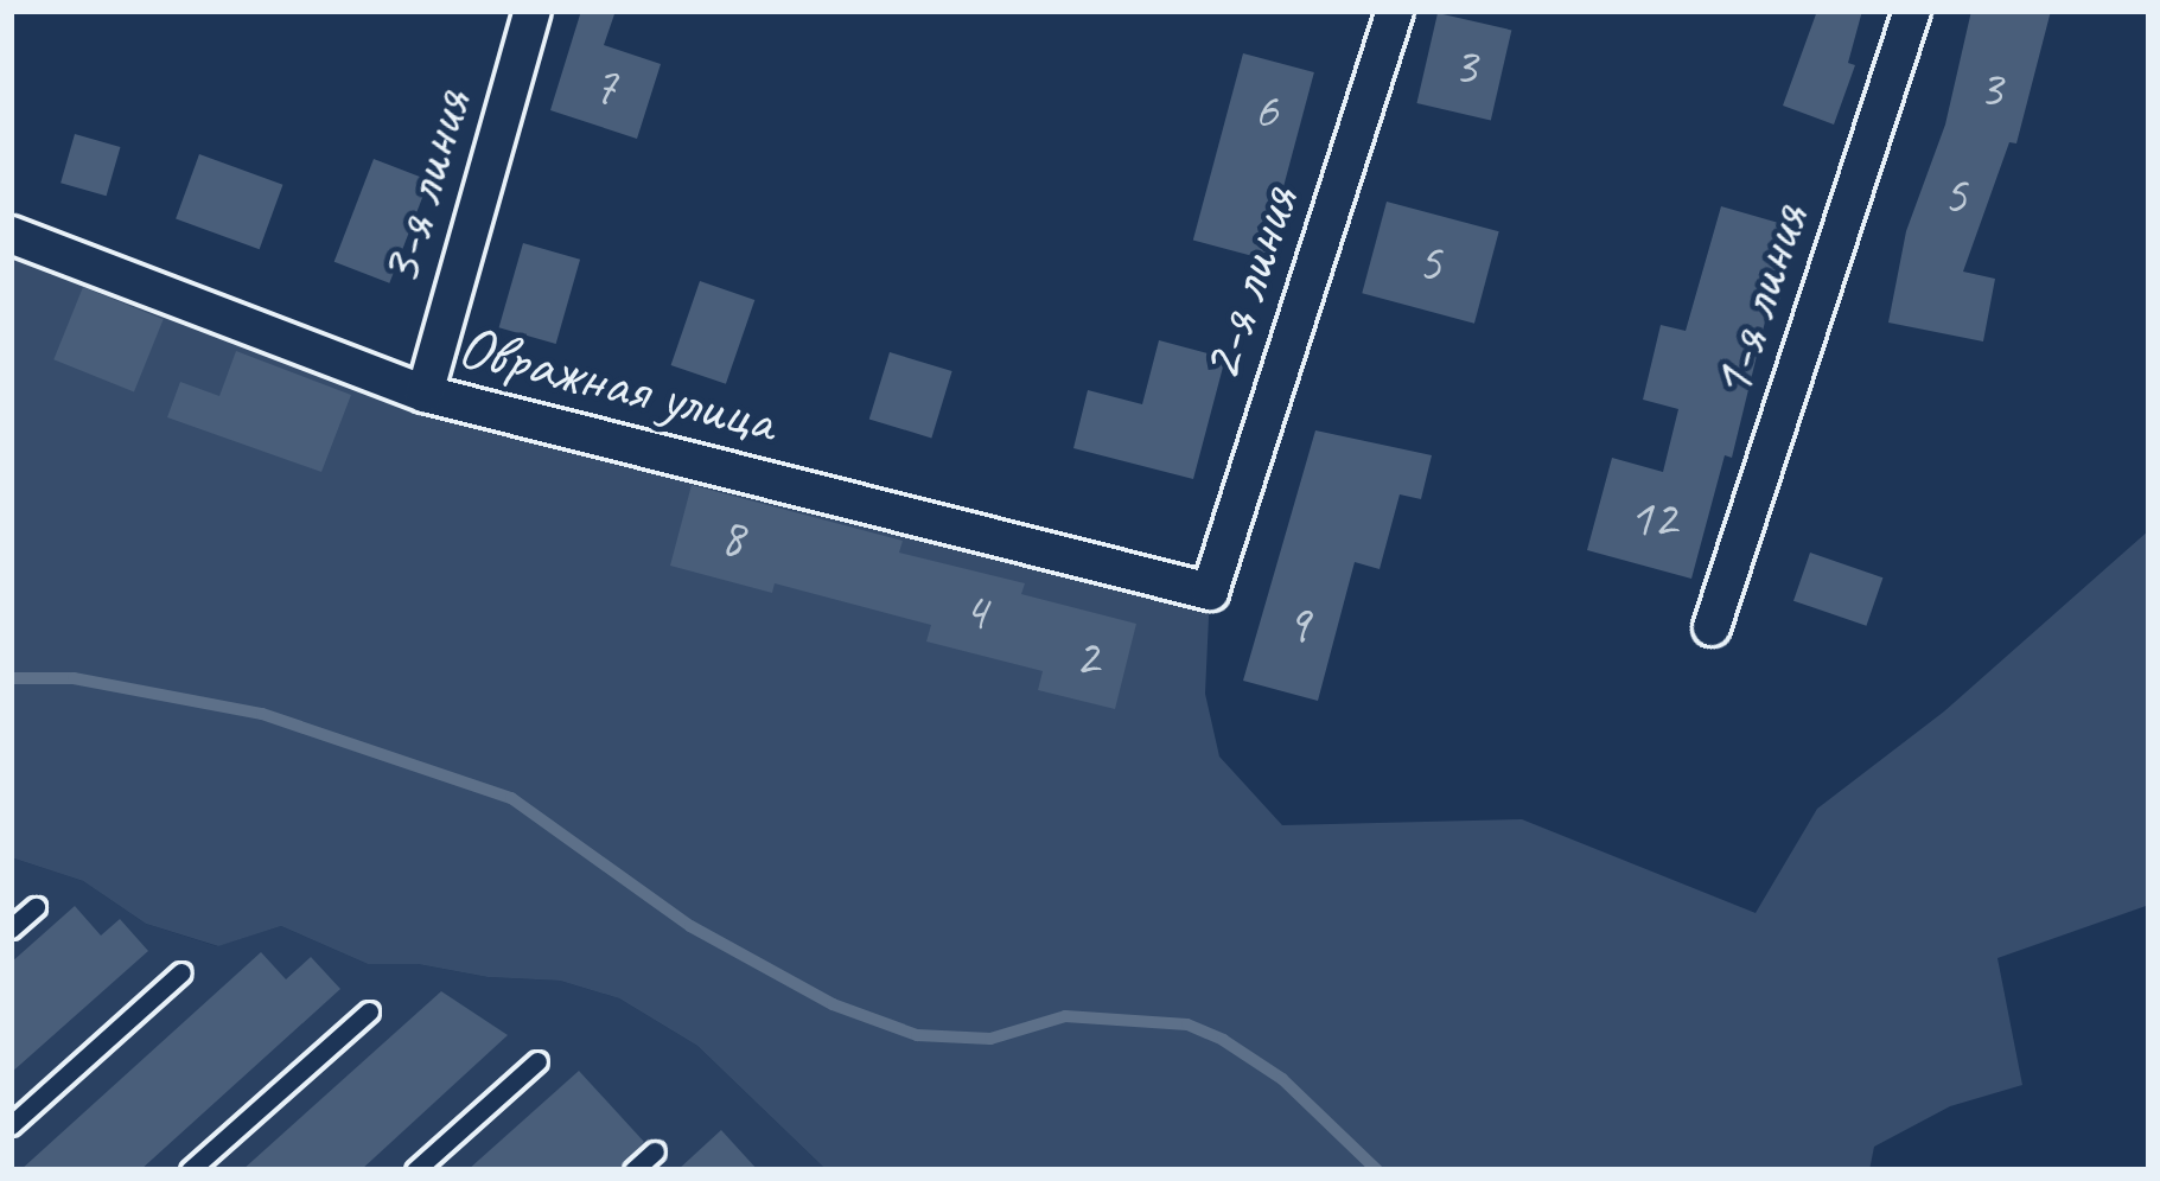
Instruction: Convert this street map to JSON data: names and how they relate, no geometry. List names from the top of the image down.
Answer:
{
  "streets": {
    "street": [
      "3-я линия",
      "2-я линия",
      "1-я линия",
      "Овражная улица"
    ]
  },
  "crossings": [
    ["3-я линия", "Овражная улица"],
    ["2-я линия", "Овражная улица"]
  ],
  "house_numbers": [
    "3",
    "7",
    "3",
    "6",
    "5",
    "5",
    "12",
    "8",
    "4",
    "9",
    "2"
  ]
}
